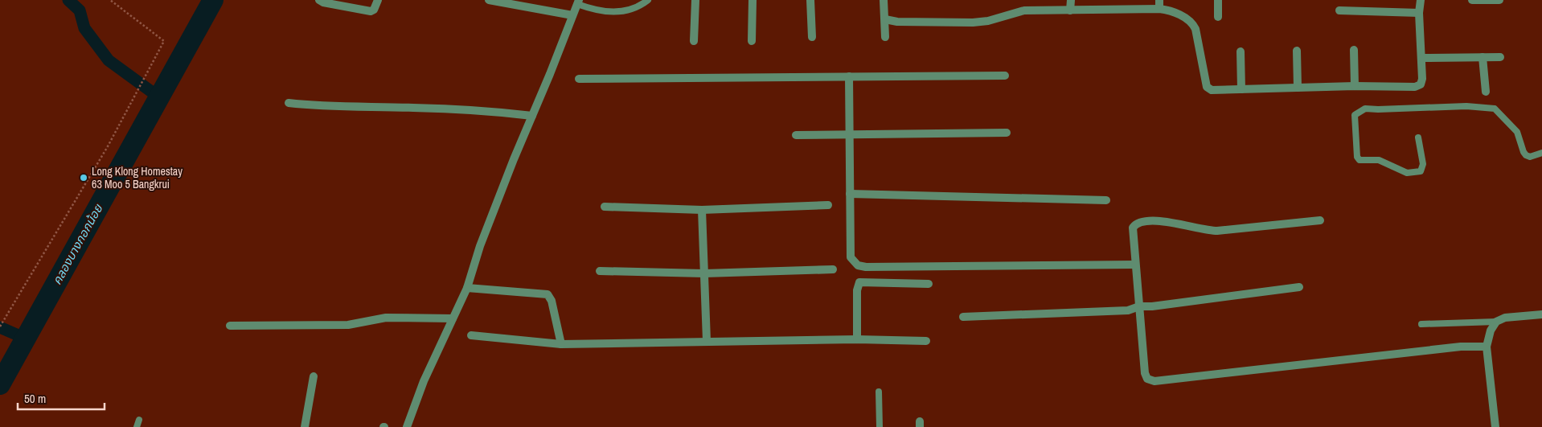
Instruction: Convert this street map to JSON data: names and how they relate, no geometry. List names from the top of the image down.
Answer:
{
  "water": ["คลองบางกอกน้อย"],
  "places": ["Long Klong Homestay 63 Moo 5 Bangkrui"],
  "scale_bar": "50 m"
}
